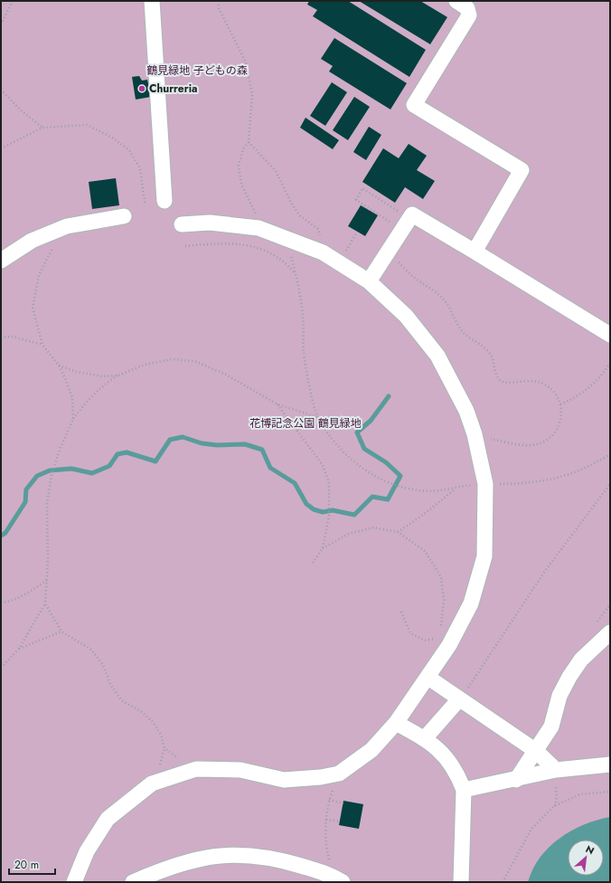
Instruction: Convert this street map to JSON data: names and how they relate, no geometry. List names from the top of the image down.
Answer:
{
  "parks": ["鶴見緑地 子どもの森", "花博記念公園 鶴見緑地"],
  "places": ["Churreria"],
  "scale_bar": "20 m",
  "north": "top right"
}
